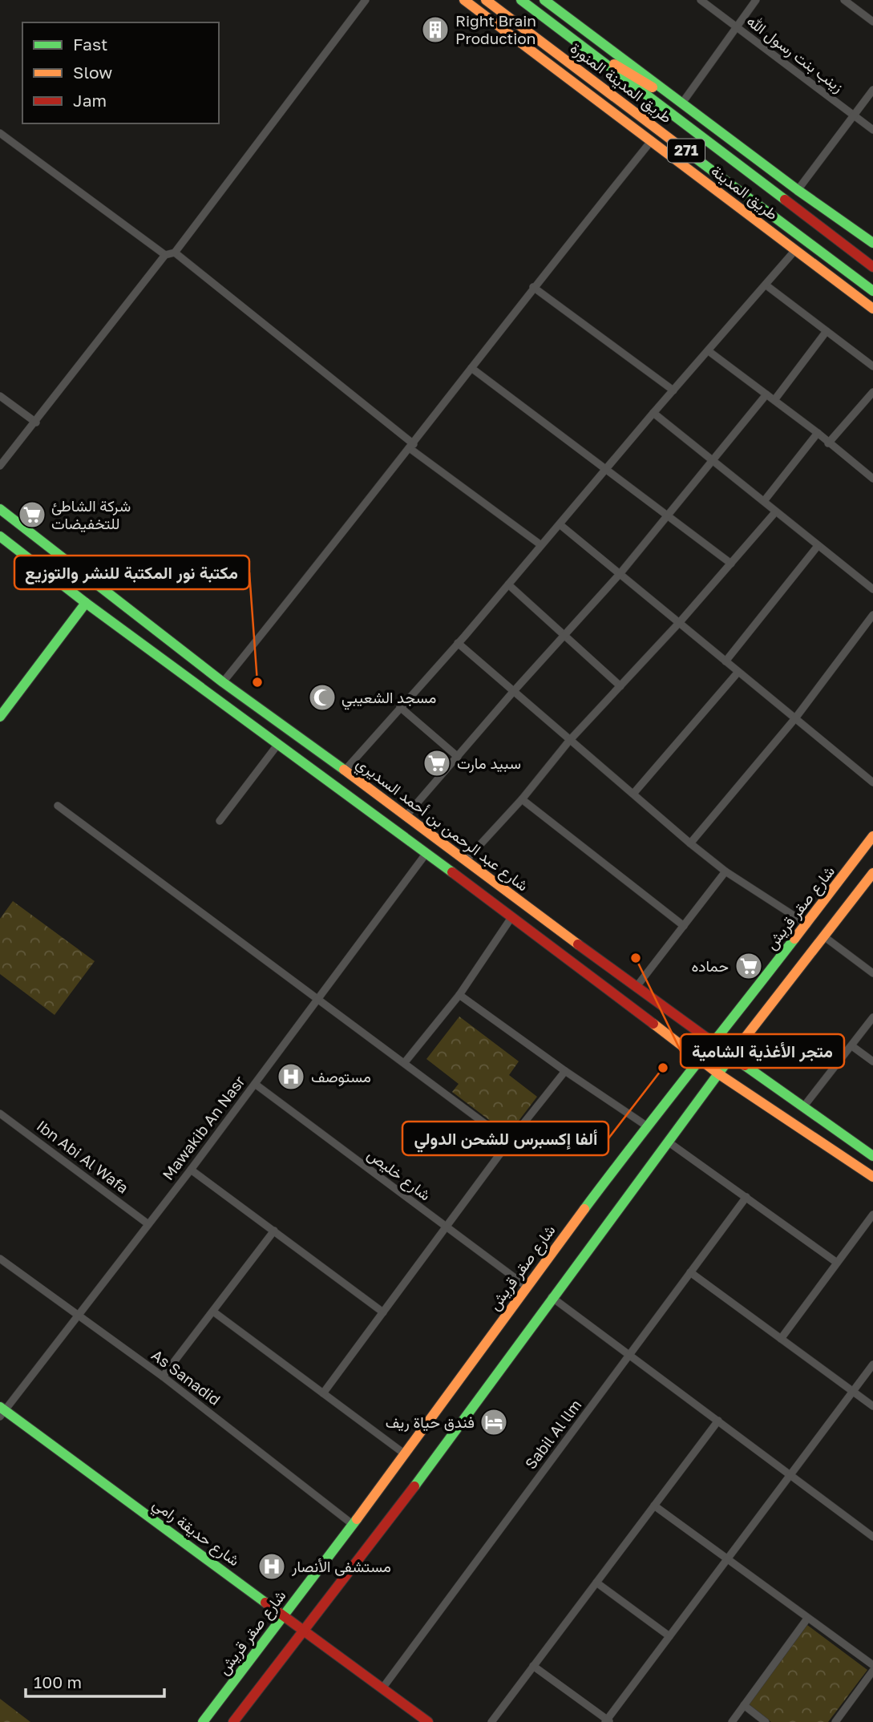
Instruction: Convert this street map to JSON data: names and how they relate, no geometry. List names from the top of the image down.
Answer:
{
  "streets": {
    "main road": [
      "طريق المدينة المنورة",
      "271",
      "طريق المدينة",
      "شارع عبد الرحمن بن أحمد السديري",
      "شارع صقر قريش",
      "شارع حديقة رامي"
    ],
    "street": [
      "زينب بنت رسول الله",
      "Mawakib An Nasr",
      "Ibn Abi Al Wafa",
      "شارع خليص",
      "As Sanadid",
      "Sabil Al llm"
    ]
  },
  "crossings": [
    ["شارع عبد الرحمن بن أحمد السديري", "شارع صقر قريش"],
    ["شارع عبد الرحمن بن أحمد السديري", "Mawakib An Nasr"],
    ["شارع صقر قريش", "شارع خليص"],
    ["شارع صقر قريش", "As Sanadid"],
    ["شارع صقر قريش", "شارع حديقة رامي"],
    ["Mawakib An Nasr", "Ibn Abi Al Wafa"],
    ["Mawakib An Nasr", "شارع خليص"],
    ["Mawakib An Nasr", "As Sanadid"],
    ["Mawakib An Nasr", "شارع حديقة رامي"],
    ["Sabil Al llm", "شارع حديقة رامي"]
  ],
  "places": {
    "building": ["Right Brain Production"],
    "supermarket": ["شركة الشاطئ للتخفيضات", "سبيد مارت", "حماده"],
    "other": ["مكتبة نور المكتبة للنشر والتوزيع", "متجر الأغذية الشامية", "ألفا إكسبرس للشحن الدولي"],
    "mosque": ["مسجد الشعيبي"],
    "hospital": ["مستوصف", "مستشفى الأنصار"],
    "hotel": ["فندق حياة ريف"]
  },
  "legend": ["Fast", "Slow", "Jam"],
  "scale_bar": "100 m"
}
